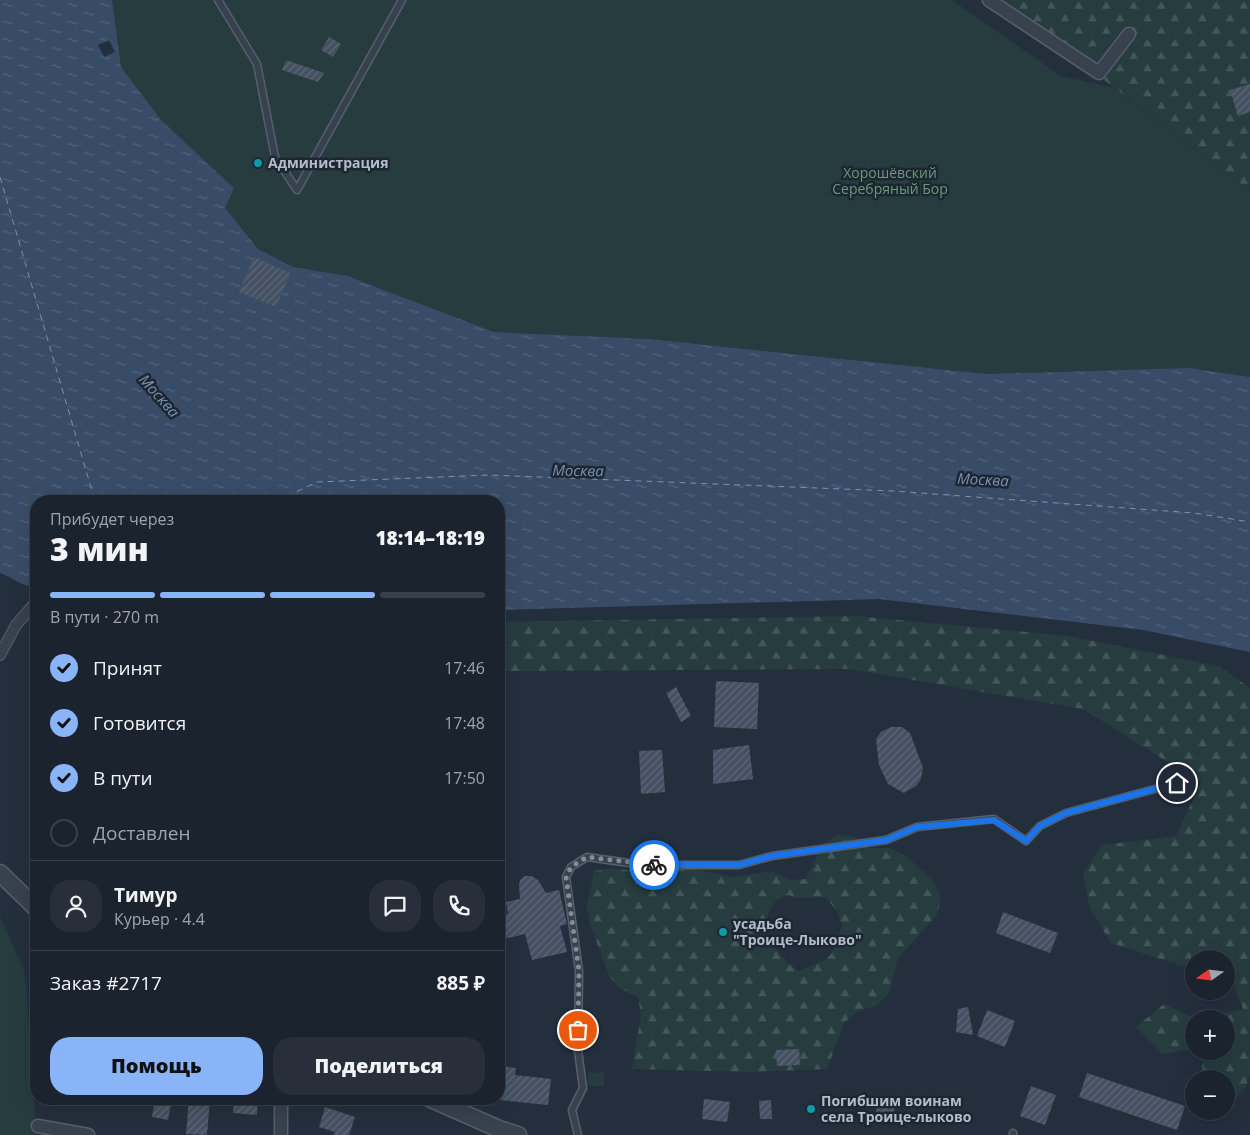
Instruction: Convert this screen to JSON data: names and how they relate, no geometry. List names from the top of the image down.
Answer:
{
  "water": ["Москва"],
  "parks": ["Хорошёвский Серебряный Бор"],
  "places": ["Администрация", "усадьба \"Троице-Лыково\"", "Погибшим воинам села Троице-лыково"],
  "north": "left",
  "page": {
    "heading": ["3 мин", "Прибудет через", "18:14–18:19"],
    "panel": [
      "Тимур",
      "Курьер · 4.4",
      "Заказ #2717",
      "885 ₽"
    ],
    "bar": "В пути · 270 m",
    "list": [
      ["Принят", "17:46"],
      ["Готовится", "17:48"],
      ["В пути", "17:50"],
      "Доставлен"
    ],
    "map_buttons": ["+", "−"],
    "buttons": ["Помощь", "Поделиться"]
  }
}
